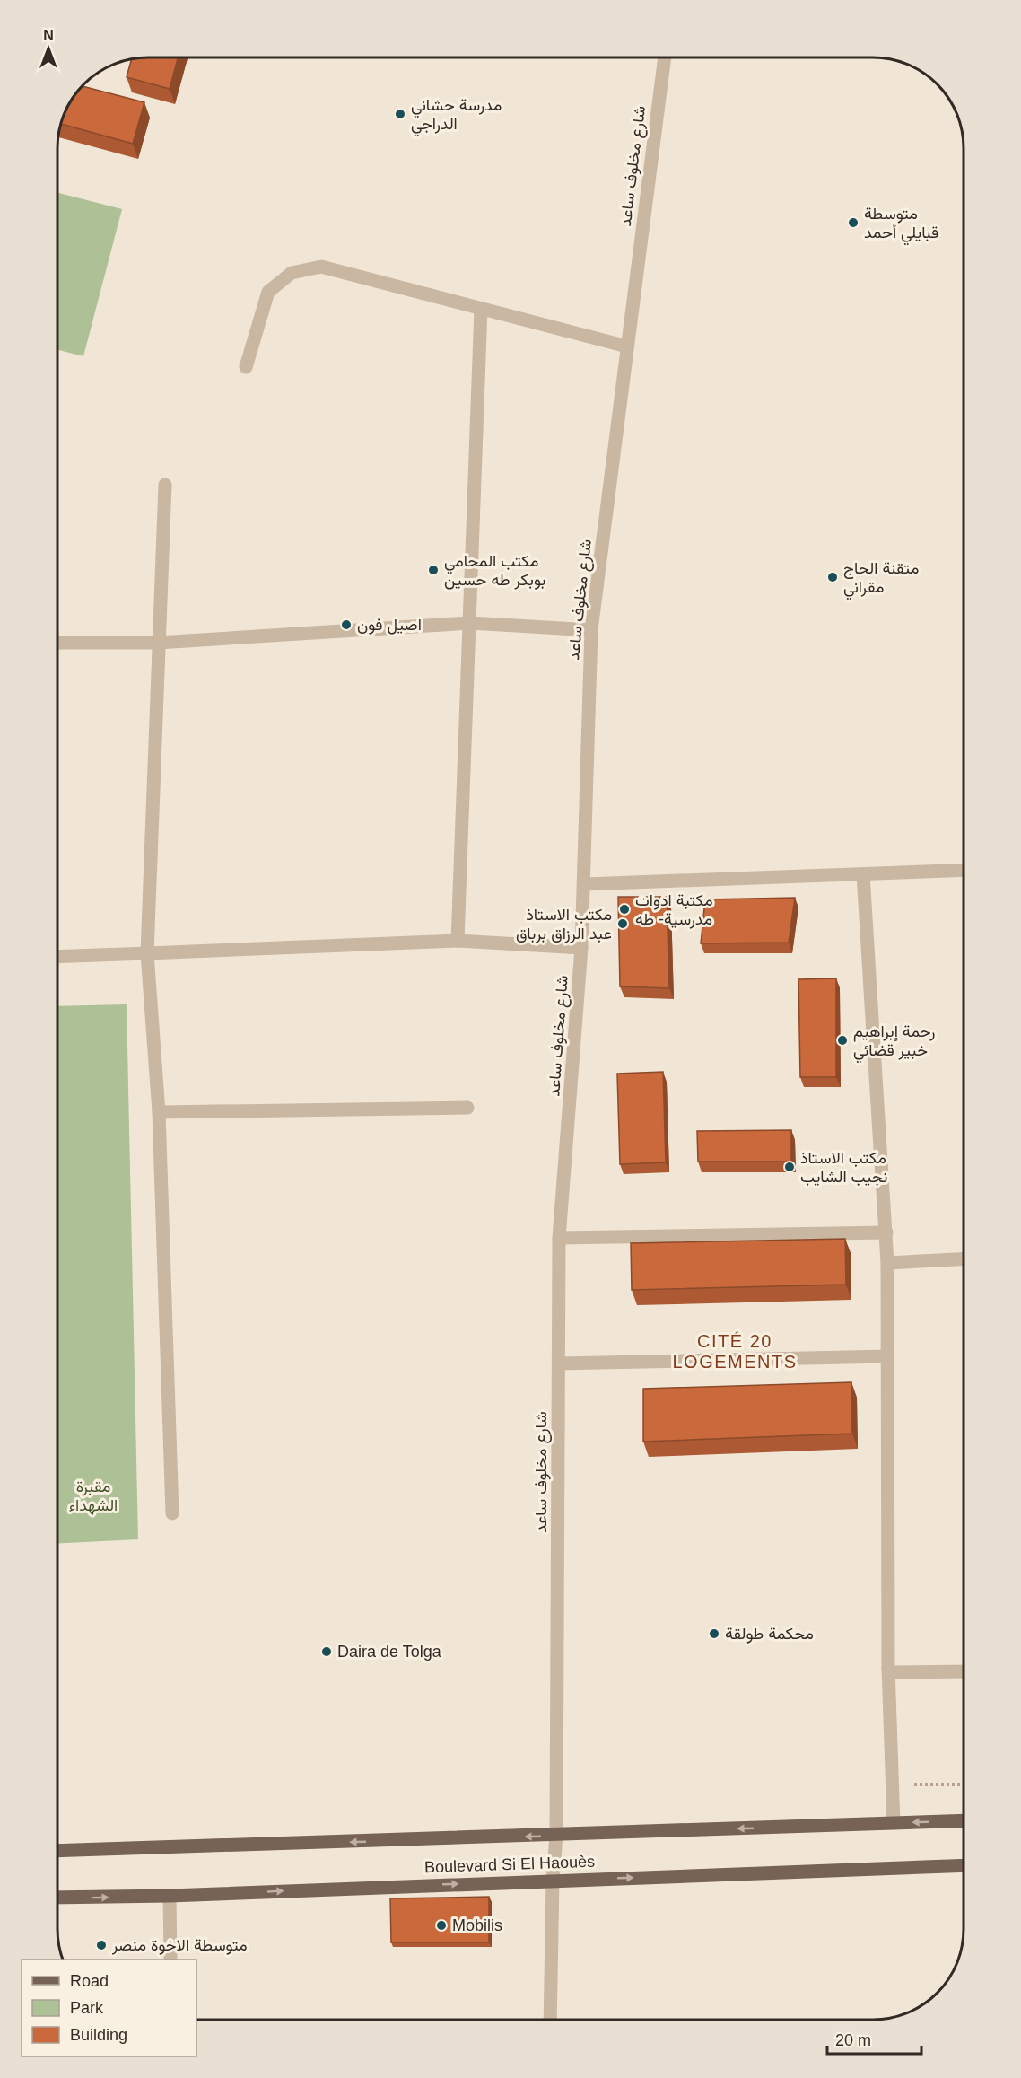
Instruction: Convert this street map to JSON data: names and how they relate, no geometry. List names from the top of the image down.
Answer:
{
  "streets": {
    "main road": ["Boulevard Si El Haouès"],
    "street": ["شارع مخلوف ساعد"]
  },
  "crossings": [
    ["شارع مخلوف ساعد", "Boulevard Si El Haouès"]
  ],
  "districts": ["CITÉ 20 LOGEMENTS"],
  "parks": ["مقبرة الشهداء"],
  "places": [
    "مدرسة حشاني الدراجي",
    "متوسطة قبايلي أحمد",
    "مكتب المحامي بوبكر طه حسين",
    "متقنة الحاج مقراني",
    "اصيل فون",
    "مكتبة ادوات مدرسية- طه",
    "مكتب الاستاذ عبد الرزاق برباق",
    "رحمة إبراهيم خبير قضائي",
    "مكتب الاستاذ نجيب الشايب",
    "محكمة طولقة",
    "Daira de Tolga",
    "Mobilis",
    "متوسطة الاخوة منصر"
  ],
  "legend": ["Road", "Park", "Building"],
  "scale_bar": "20 m",
  "north": "top"
}
